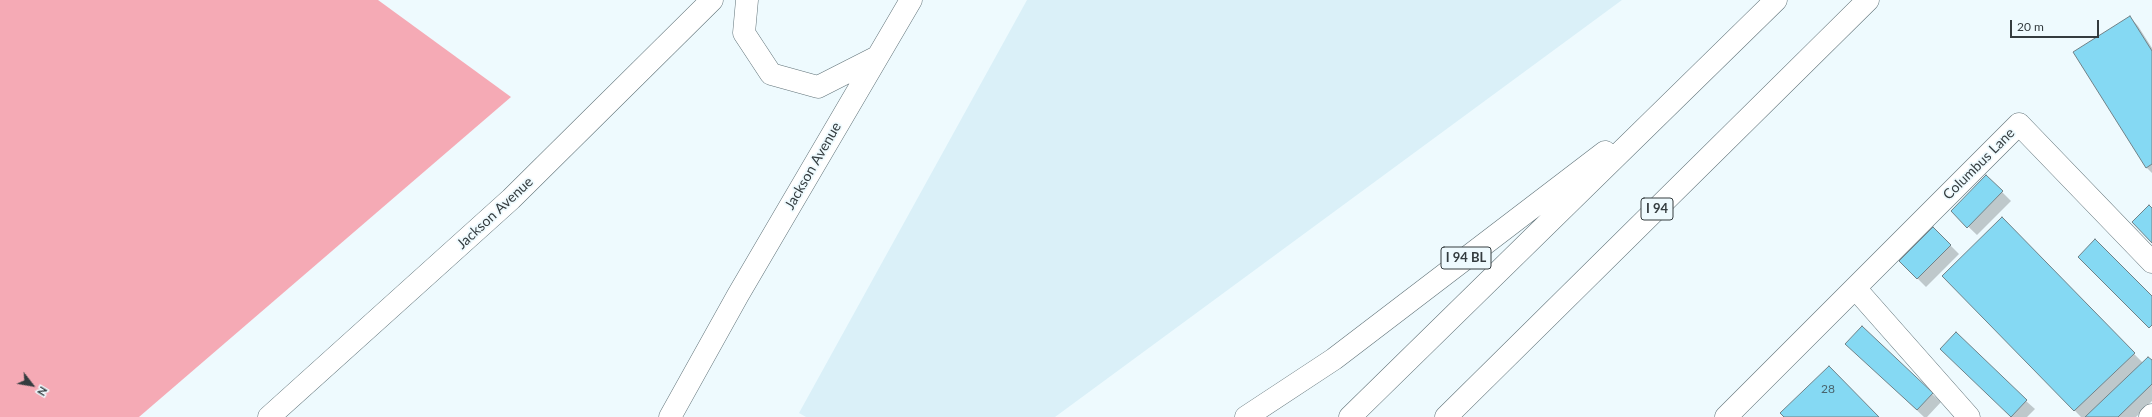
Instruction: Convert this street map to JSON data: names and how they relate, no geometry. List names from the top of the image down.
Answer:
{
  "streets": {
    "main road": [
      "Columbus Lane",
      "Jackson Avenue",
      "I 94",
      "I 94 BL"
    ]
  },
  "house_numbers": ["28"],
  "scale_bar": "20 m",
  "north": "bottom right"
}
